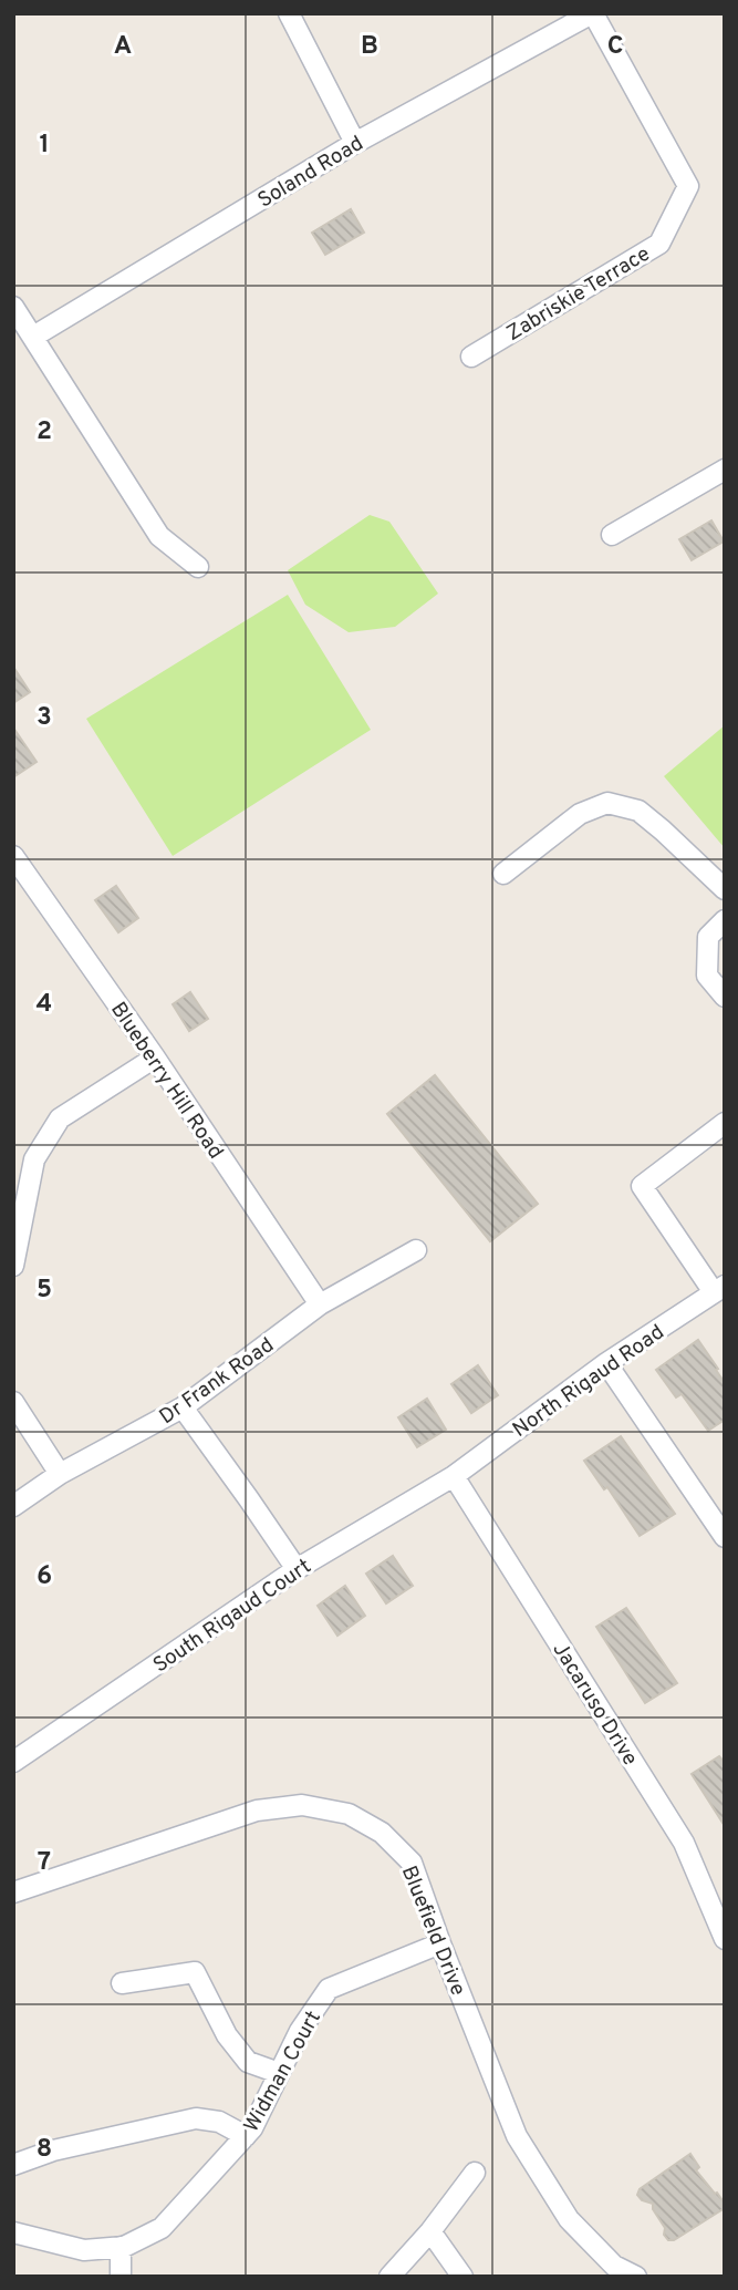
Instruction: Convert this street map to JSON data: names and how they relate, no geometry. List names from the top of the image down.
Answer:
{
  "streets": {
    "street": [
      "Soland Road",
      "Zabriskie Terrace",
      "Blueberry Hill Road",
      "Dr Frank Road",
      "North Rigaud Road",
      "South Rigaud Court",
      "Jacaruso Drive",
      "Bluefield Drive",
      "Widman Court"
    ]
  },
  "crossings": [
    ["Soland Road", "Zabriskie Terrace"],
    ["Blueberry Hill Road", "Dr Frank Road"],
    ["North Rigaud Road", "South Rigaud Court"],
    ["North Rigaud Road", "Jacaruso Drive"],
    ["South Rigaud Court", "Jacaruso Drive"],
    ["Bluefield Drive", "Widman Court"]
  ],
  "grid": {
    "columns": ["A", "B", "C"],
    "rows": [
      "1",
      "2",
      "3",
      "4",
      "5",
      "6",
      "7",
      "8"
    ]
  }
}
